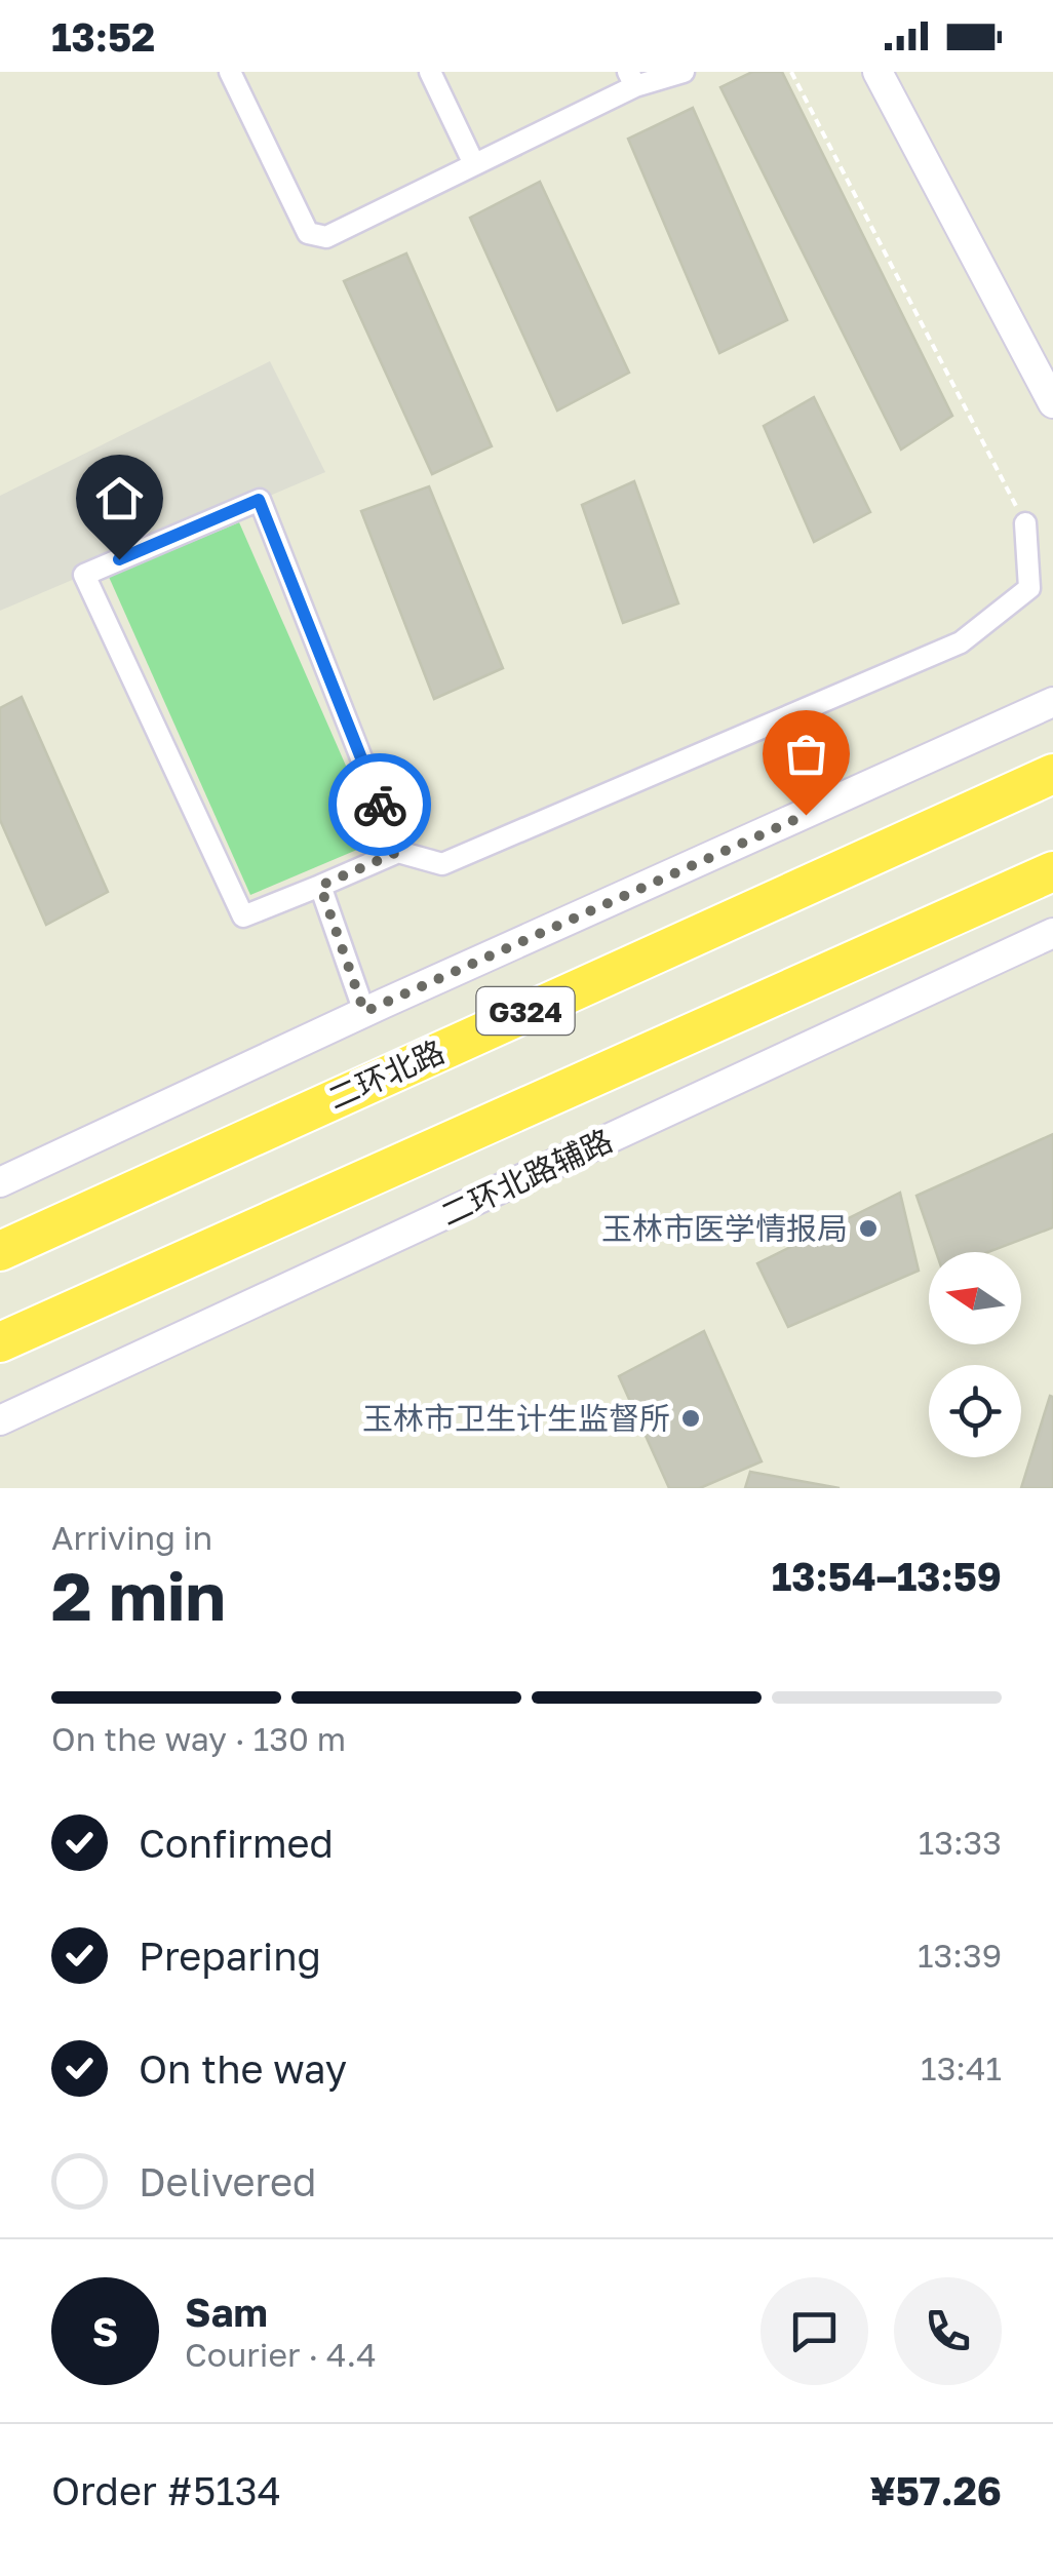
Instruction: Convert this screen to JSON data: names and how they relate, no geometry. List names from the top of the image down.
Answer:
{
  "streets": {
    "highway": ["G324", "二环北路"],
    "street": ["二环北路辅路"]
  },
  "places": ["玉林市医学情报局", "玉林市卫生计生监督所"],
  "north": "left",
  "page": {
    "status": "13:52",
    "heading": ["2 min", "Arriving in", "13:54–13:59"],
    "panel": [
      "Sam",
      "Courier · 4.4",
      "Order #5134",
      "¥57.26"
    ],
    "bar": "On the way · 130 m",
    "list": [
      ["Confirmed", "13:33"],
      ["Preparing", "13:39"],
      ["On the way", "13:41"],
      "Delivered"
    ],
    "round": "S"
  }
}
